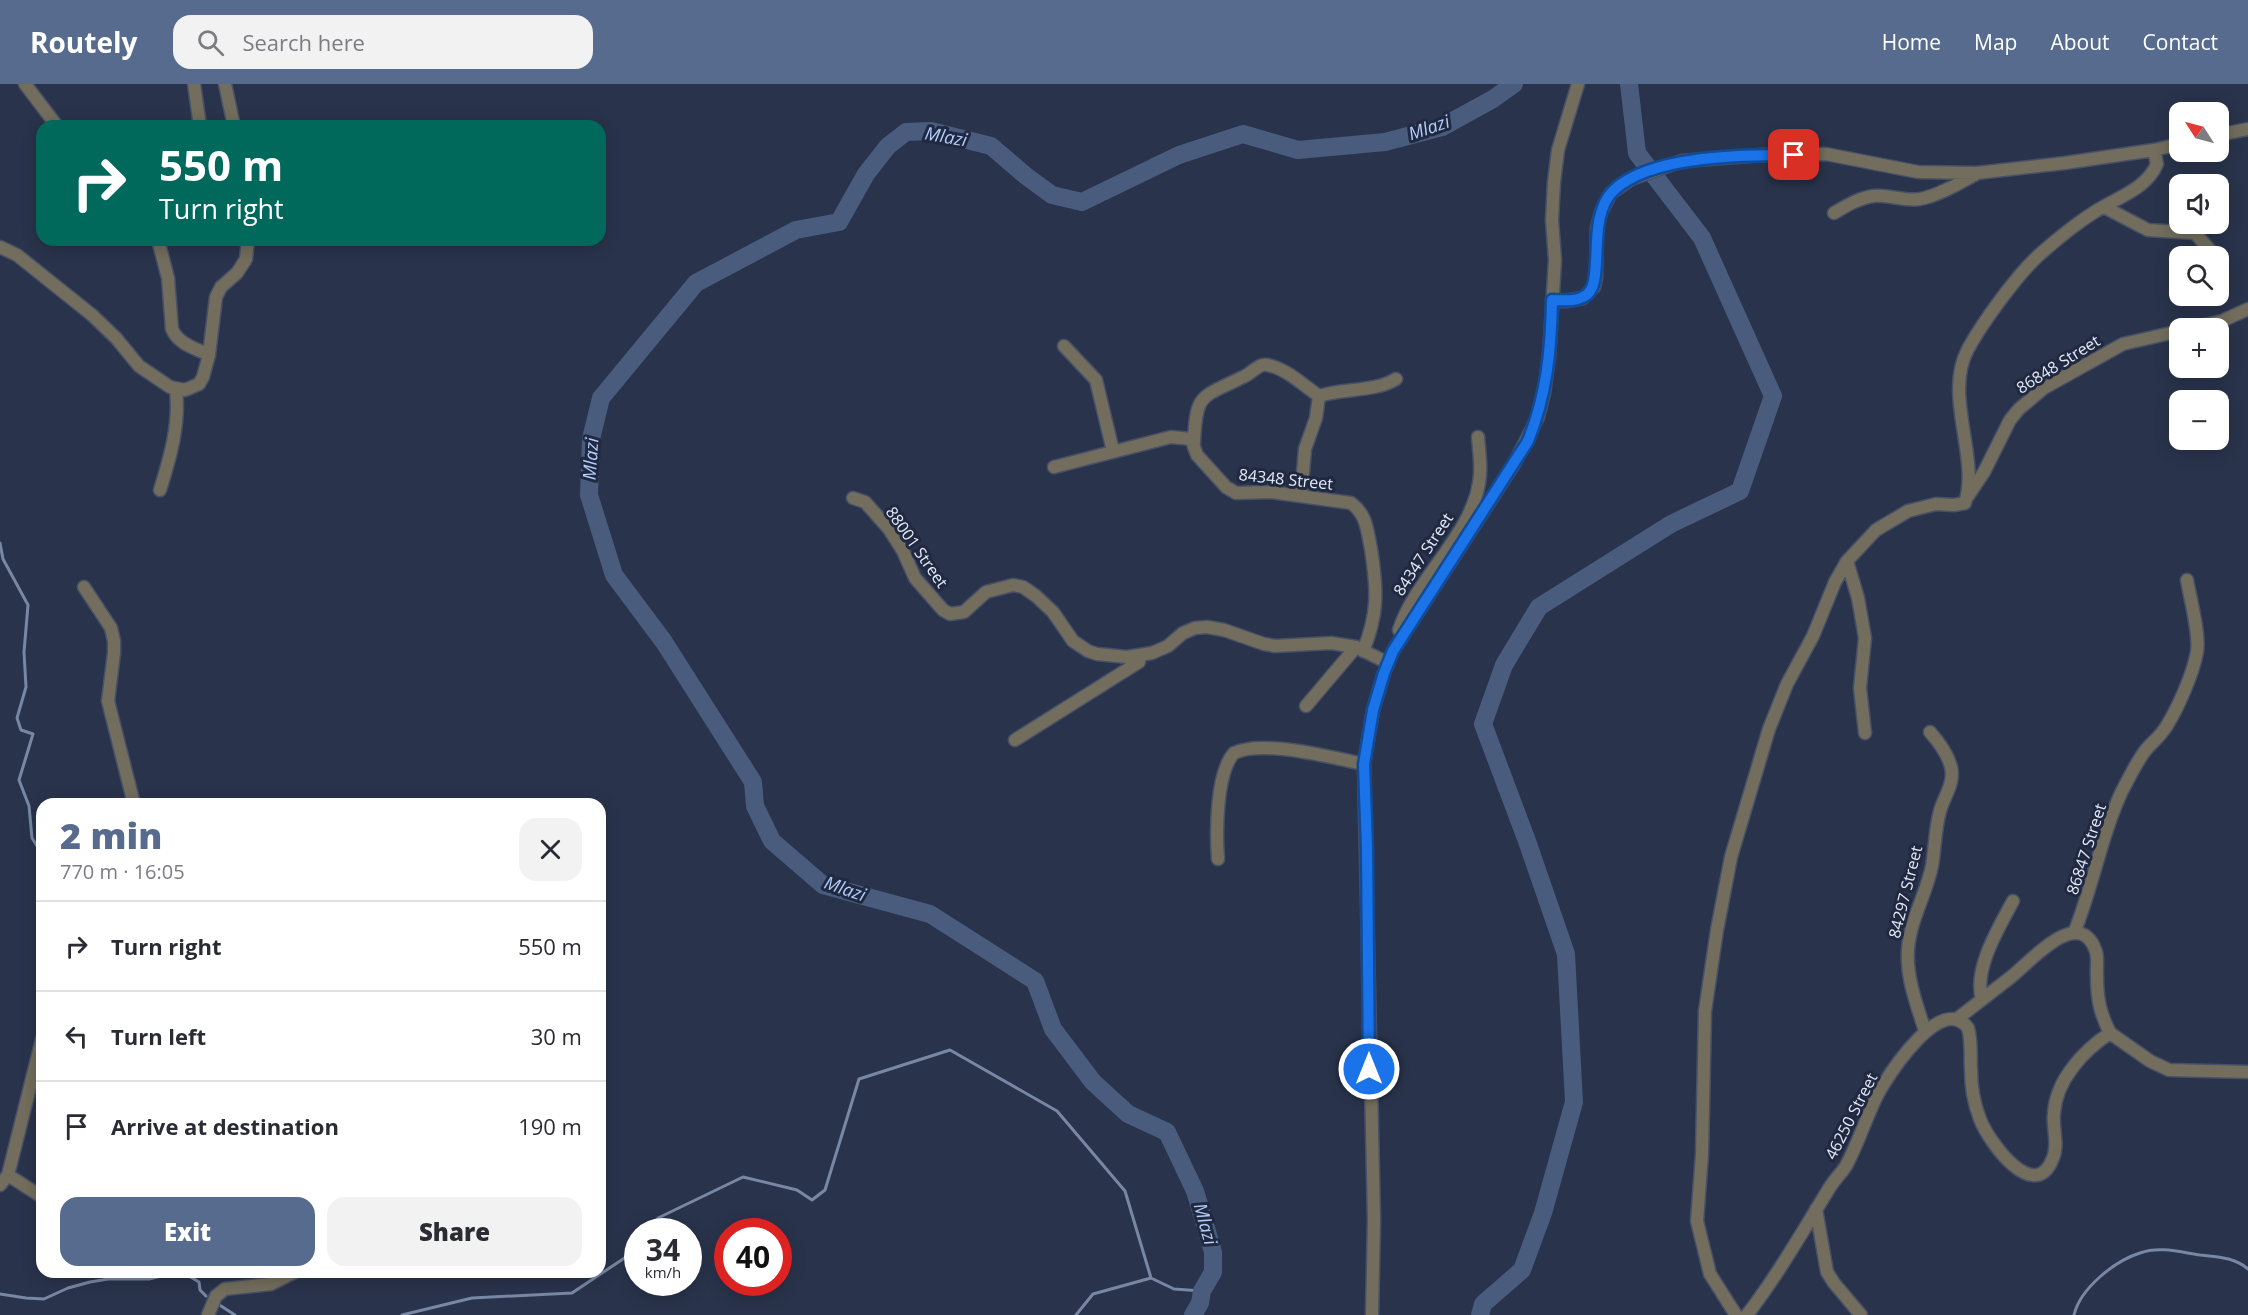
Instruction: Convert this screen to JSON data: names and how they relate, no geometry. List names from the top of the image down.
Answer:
{
  "streets": {
    "street": [
      "86848 Street",
      "84348 Street",
      "88001 Street",
      "84347 Street",
      "86847 Street",
      "84297 Street",
      "46250 Street"
    ]
  },
  "crossings": [
    ["84348 Street", "88001 Street"],
    ["88001 Street", "84347 Street"],
    ["84297 Street", "46250 Street"]
  ],
  "water": ["Mlazi"],
  "north": "top left",
  "page": {
    "header": "Routely",
    "search": "Search here",
    "nav": [
      "Home",
      "Map",
      "About",
      "Contact"
    ],
    "map_buttons": ["+", "−"],
    "turn": ["550 m", "Turn right"],
    "heading": ["2 min", "770 m · 16:05"],
    "list": [
      {
        "name": "Turn right",
        "value": "550 m"
      },
      {
        "name": "Turn left",
        "value": "30 m"
      },
      {
        "name": "Arrive at destination",
        "value": "190 m"
      }
    ],
    "buttons": ["Exit", "Share"],
    "speed": "34 km/h",
    "limit": "40"
  }
}
